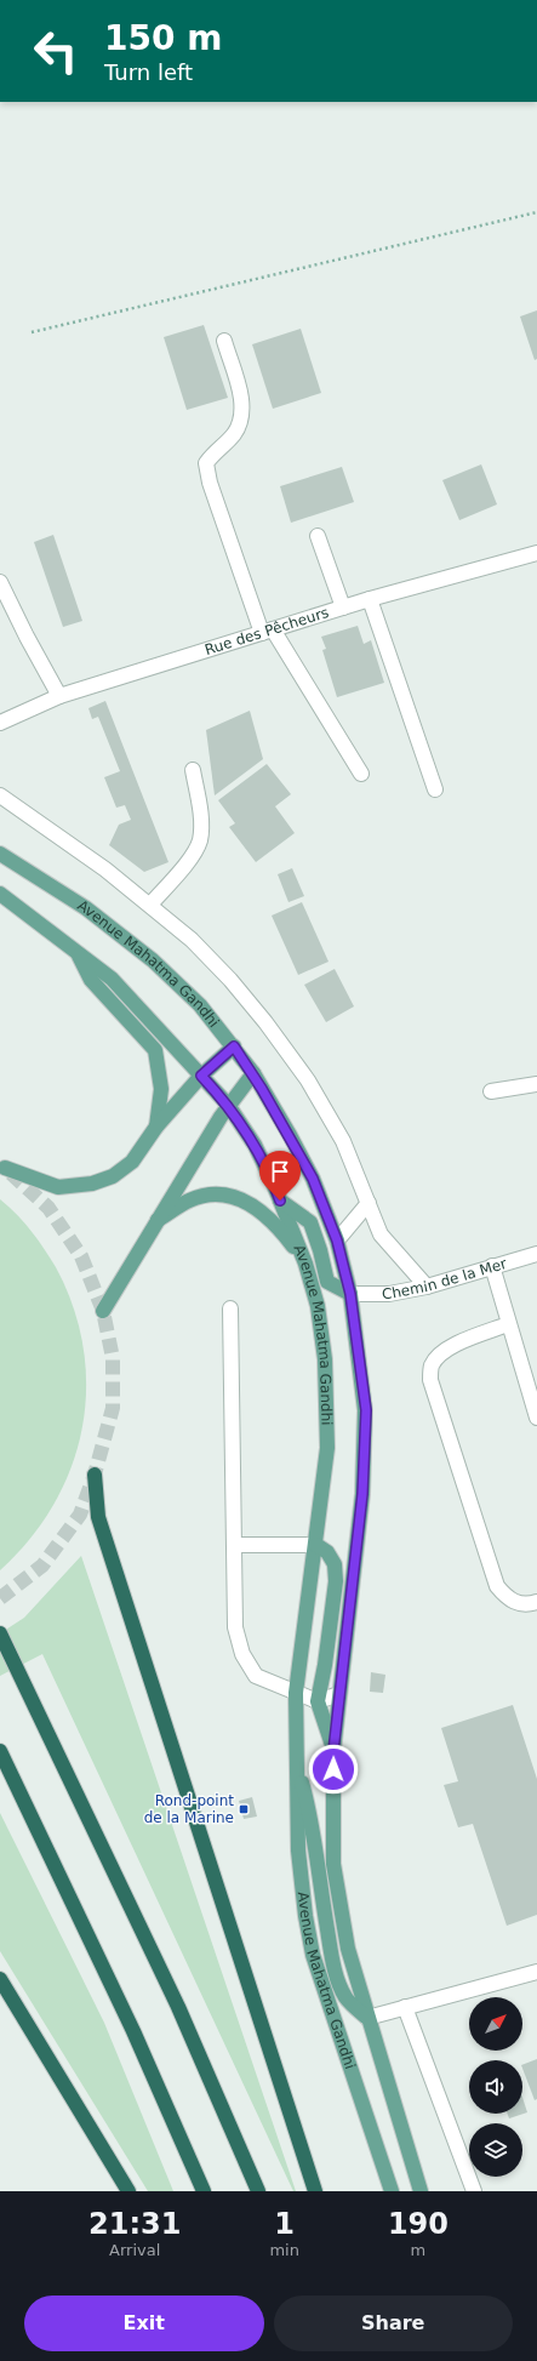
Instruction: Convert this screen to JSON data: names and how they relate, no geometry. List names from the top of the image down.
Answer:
{
  "streets": {
    "main road": ["Avenue Mahatma Gandhi"],
    "street": ["Rue des Pêcheurs", "Chemin de la Mer"]
  },
  "crossings": [
    ["Avenue Mahatma Gandhi", "Chemin de la Mer"]
  ],
  "places": {
    "transit": ["Rond-point de la Marine"]
  },
  "north": "top right",
  "page": {
    "turn": ["150 m", "Turn left"],
    "eta": [
      "21:31",
      "Arrival",
      "1",
      "min",
      "190",
      "m"
    ],
    "buttons": ["Exit", "Share"]
  }
}
